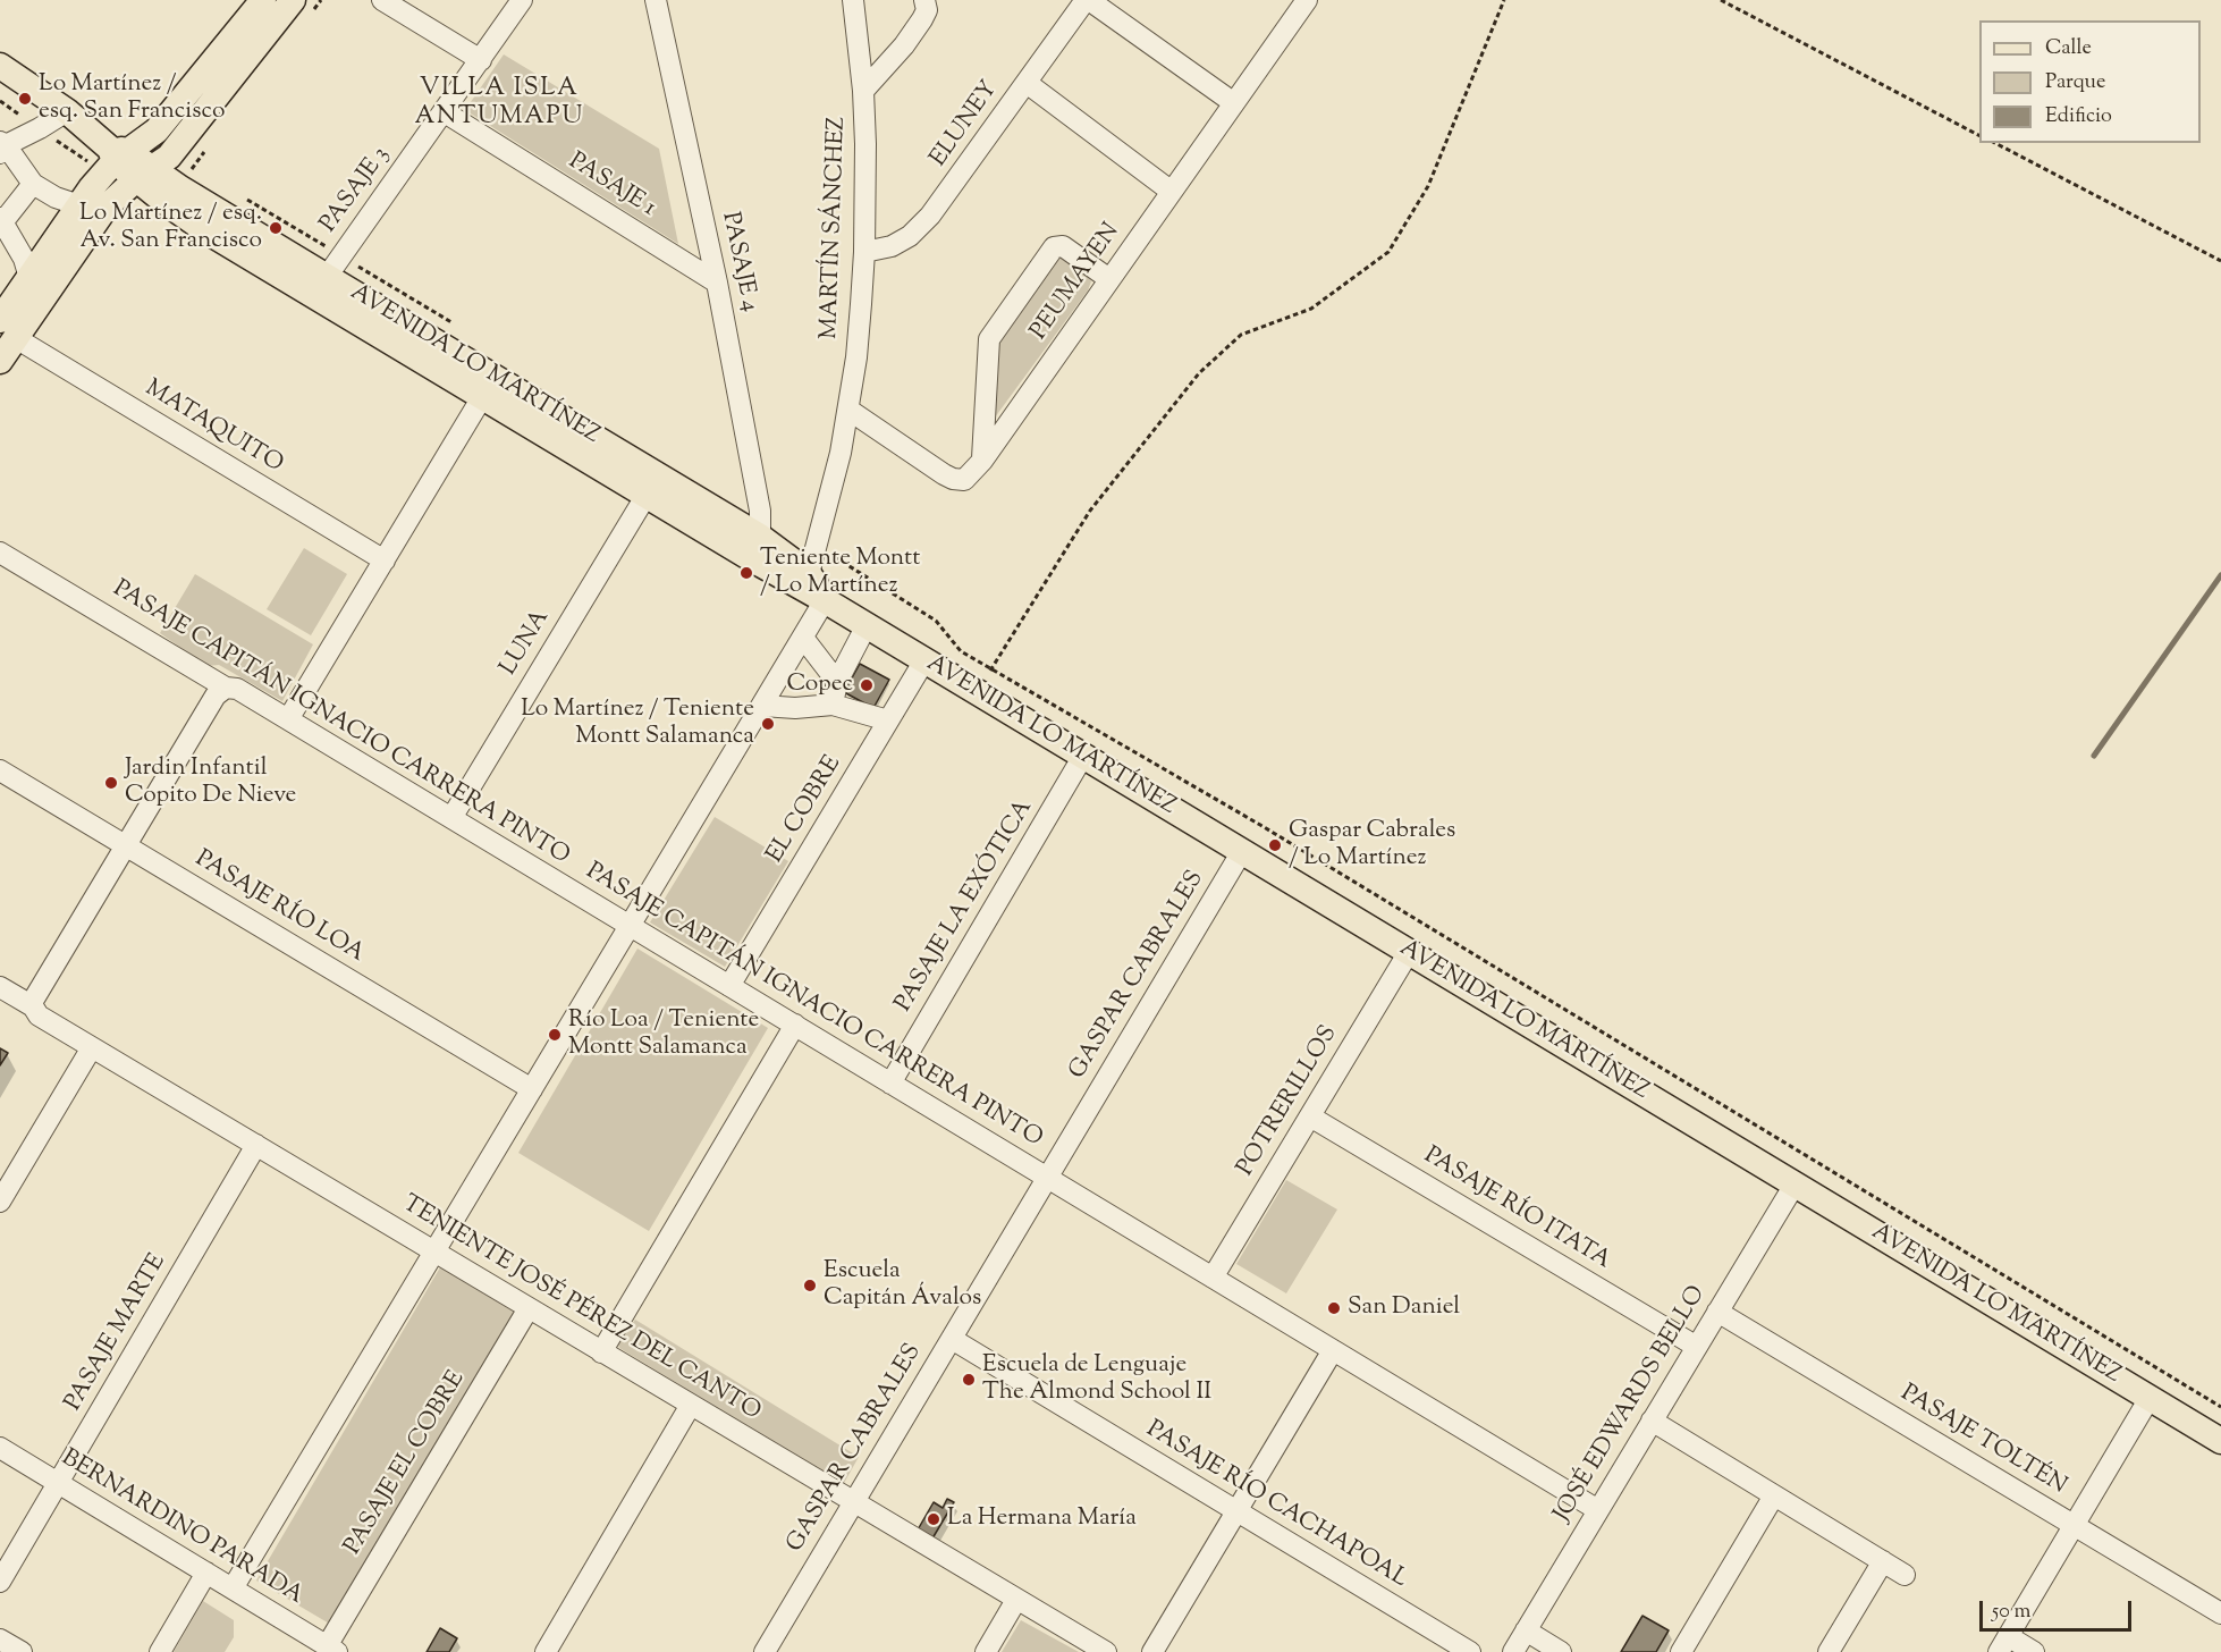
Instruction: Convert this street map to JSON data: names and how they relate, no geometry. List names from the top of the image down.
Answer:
{
  "streets": {
    "main road": ["AVENIDA LO MARTÍNEZ"],
    "street": [
      "ELUNEY",
      "PASAJE 1",
      "PASAJE 3",
      "MARTÍN SÁNCHEZ",
      "PASAJE 4",
      "PEUMAYEN",
      "MATAQUITO",
      "LUNA",
      "PASAJE CAPITÁN IGNACIO CARRERA PINTO",
      "EL COBRE",
      "PASAJE LA EXÓTICA",
      "PASAJE RÍO LOA",
      "GASPAR CABRALES",
      "POTRERILLOS",
      "PASAJE RÍO ITATA",
      "TENIENTE JOSÉ PÉREZ DEL CANTO",
      "PASAJE MARTE",
      "JOSÉ EDWARDS BELLO",
      "PASAJE TOLTÉN",
      "PASAJE EL COBRE",
      "PASAJE RÍO CACHAPOAL",
      "BERNARDINO PARADA"
    ]
  },
  "crossings": [
    ["ELUNEY", "MARTÍN SÁNCHEZ"],
    ["PASAJE 1", "PASAJE 3"],
    ["PASAJE 1", "PASAJE 4"],
    ["PASAJE 3", "AVENIDA LO MARTÍNEZ"],
    ["MARTÍN SÁNCHEZ", "PEUMAYEN"],
    ["MARTÍN SÁNCHEZ", "AVENIDA LO MARTÍNEZ"],
    ["PASAJE 4", "AVENIDA LO MARTÍNEZ"],
    ["AVENIDA LO MARTÍNEZ", "LUNA"],
    ["AVENIDA LO MARTÍNEZ", "EL COBRE"],
    ["AVENIDA LO MARTÍNEZ", "PASAJE LA EXÓTICA"],
    ["AVENIDA LO MARTÍNEZ", "GASPAR CABRALES"],
    ["AVENIDA LO MARTÍNEZ", "POTRERILLOS"],
    ["AVENIDA LO MARTÍNEZ", "JOSÉ EDWARDS BELLO"],
    ["LUNA", "PASAJE CAPITÁN IGNACIO CARRERA PINTO"],
    ["PASAJE CAPITÁN IGNACIO CARRERA PINTO", "EL COBRE"],
    ["PASAJE CAPITÁN IGNACIO CARRERA PINTO", "PASAJE LA EXÓTICA"],
    ["PASAJE CAPITÁN IGNACIO CARRERA PINTO", "GASPAR CABRALES"],
    ["PASAJE CAPITÁN IGNACIO CARRERA PINTO", "POTRERILLOS"],
    ["PASAJE CAPITÁN IGNACIO CARRERA PINTO", "JOSÉ EDWARDS BELLO"],
    ["GASPAR CABRALES", "TENIENTE JOSÉ PÉREZ DEL CANTO"],
    ["GASPAR CABRALES", "PASAJE RÍO CACHAPOAL"],
    ["POTRERILLOS", "PASAJE RÍO ITATA"],
    ["PASAJE RÍO ITATA", "JOSÉ EDWARDS BELLO"],
    ["TENIENTE JOSÉ PÉREZ DEL CANTO", "PASAJE MARTE"],
    ["TENIENTE JOSÉ PÉREZ DEL CANTO", "PASAJE EL COBRE"],
    ["PASAJE MARTE", "BERNARDINO PARADA"],
    ["JOSÉ EDWARDS BELLO", "PASAJE TOLTÉN"],
    ["PASAJE EL COBRE", "BERNARDINO PARADA"]
  ],
  "districts": ["VILLA ISLA ANTUMAPU"],
  "places": [
    "Lo Martínez / esq. San Francisco",
    "Lo Martínez / esq. Av. San Francisco",
    "Teniente Montt / Lo Martínez",
    "Copec",
    "Lo Martínez / Teniente Montt Salamanca",
    "Jardin Infantil Copito De Nieve",
    "Gaspar Cabrales / Lo Martínez",
    "Río Loa / Teniente Montt Salamanca",
    "Escuela Capitán Ávalos",
    "San Daniel",
    "Escuela de Lenguaje The Almond School II",
    "La Hermana María"
  ],
  "legend": ["Calle", "Parque", "Edificio"],
  "scale_bar": "50 m"
}
